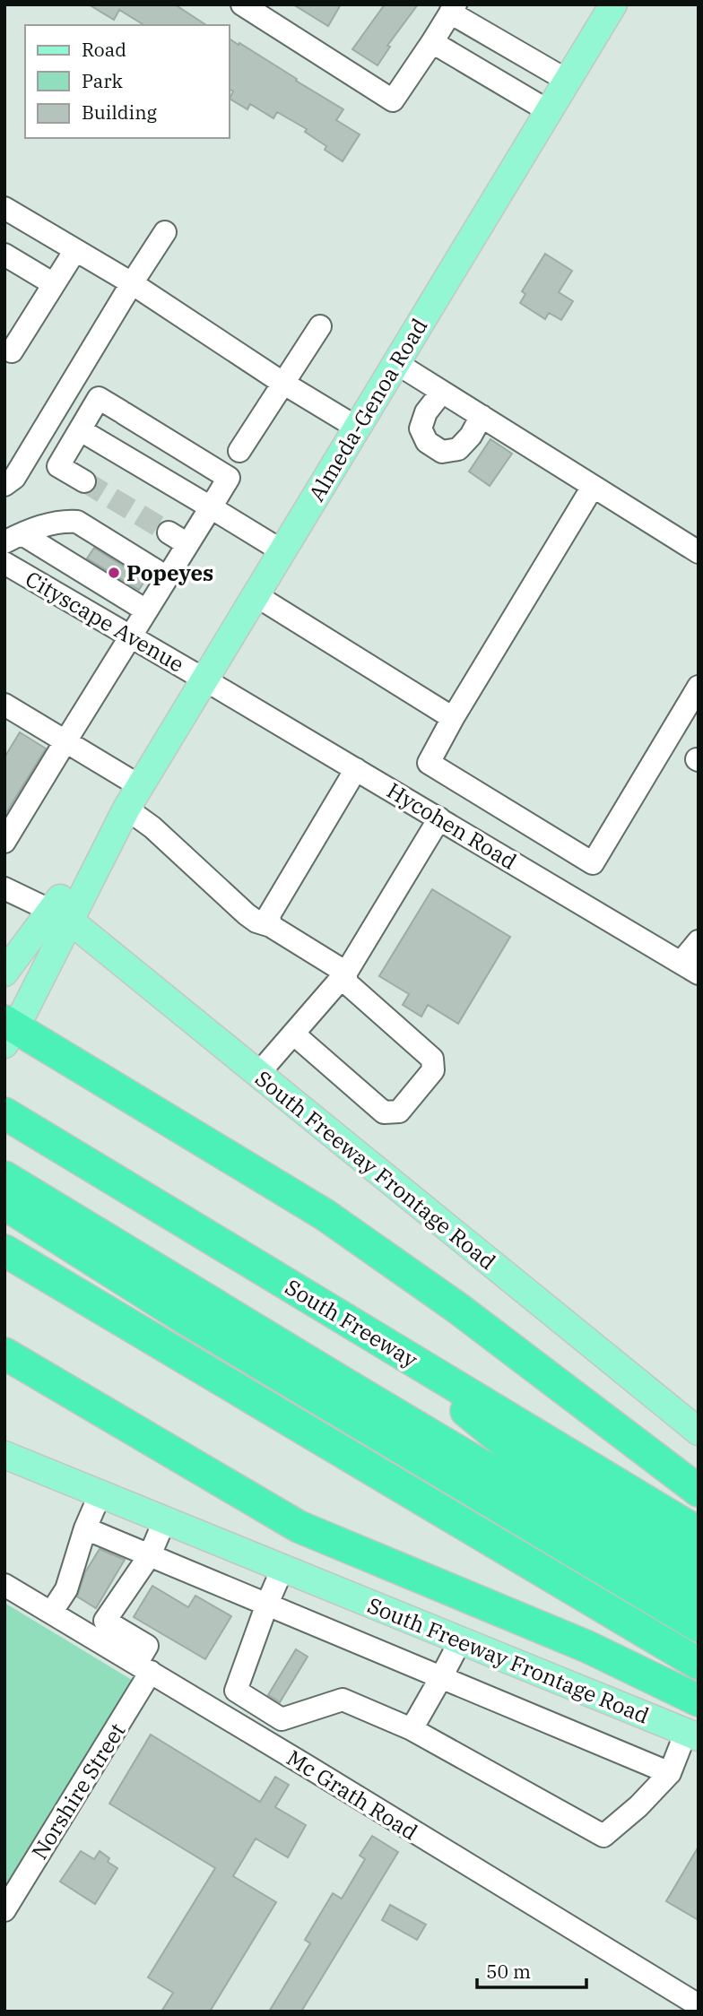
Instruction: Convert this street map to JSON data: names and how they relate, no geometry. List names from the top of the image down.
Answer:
{
  "streets": {
    "highway": ["South Freeway"],
    "main road": ["Almeda-Genoa Road", "South Freeway Frontage Road"],
    "street": [
      "Cityscape Avenue",
      "Hycohen Road",
      "Norshire Street",
      "Mc Grath Road"
    ]
  },
  "crossings": [
    ["Almeda-Genoa Road", "Cityscape Avenue"],
    ["Almeda-Genoa Road", "Hycohen Road"],
    ["Almeda-Genoa Road", "South Freeway Frontage Road"],
    ["Cityscape Avenue", "Hycohen Road"],
    ["Norshire Street", "Mc Grath Road"]
  ],
  "places": ["Popeyes"],
  "legend": ["Road", "Park", "Building"],
  "scale_bar": "50 m"
}
